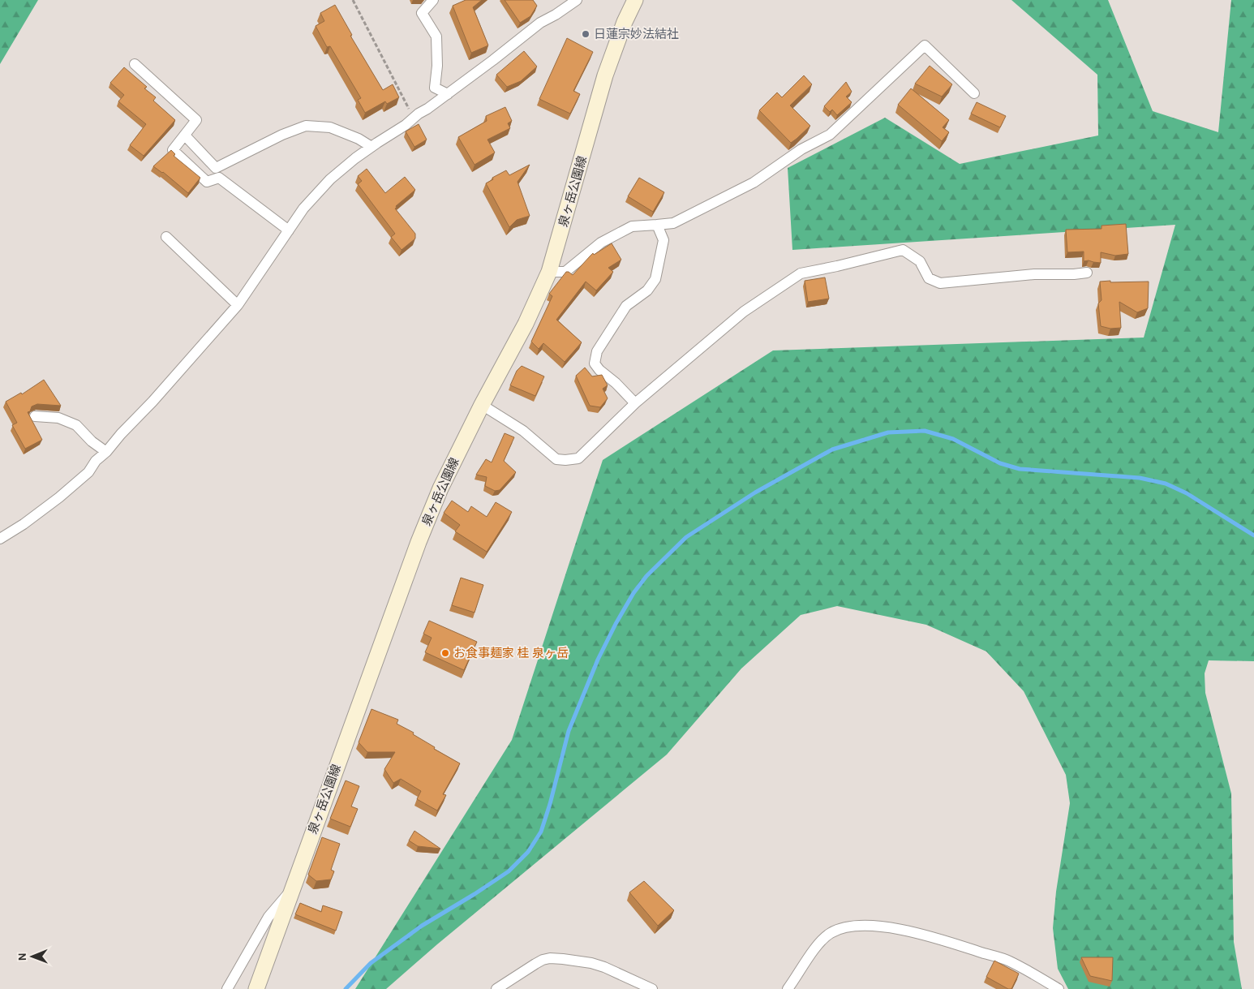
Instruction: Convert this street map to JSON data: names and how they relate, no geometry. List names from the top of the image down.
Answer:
{
  "streets": {
    "main road": ["泉ヶ岳公園線"]
  },
  "places": ["日蓮宗妙法結社", "お食事麺家 桂 泉ヶ岳"],
  "north": "left"
}
